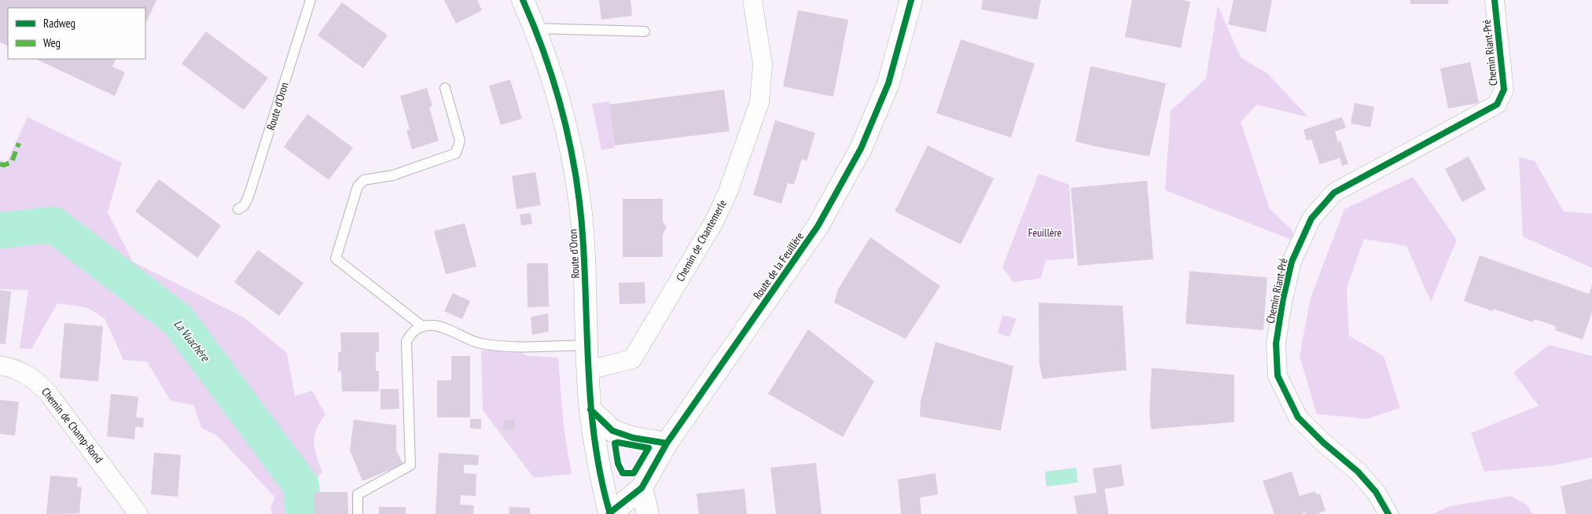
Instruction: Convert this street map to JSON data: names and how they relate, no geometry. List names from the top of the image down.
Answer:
{
  "streets": {
    "main road": ["Route d'Oron", "Route de la Feuillère"],
    "street": ["Chemin Riant-Pré", "Chemin de Chantemerle", "Chemin de Champ-Rond"]
  },
  "crossings": [
    ["Route d'Oron", "Chemin de Chantemerle"],
    ["Route d'Oron", "Route de la Feuillère"]
  ],
  "water": ["La Vuachère"],
  "parks": ["Feuillère"],
  "legend": ["Radweg", "Weg"]
}
